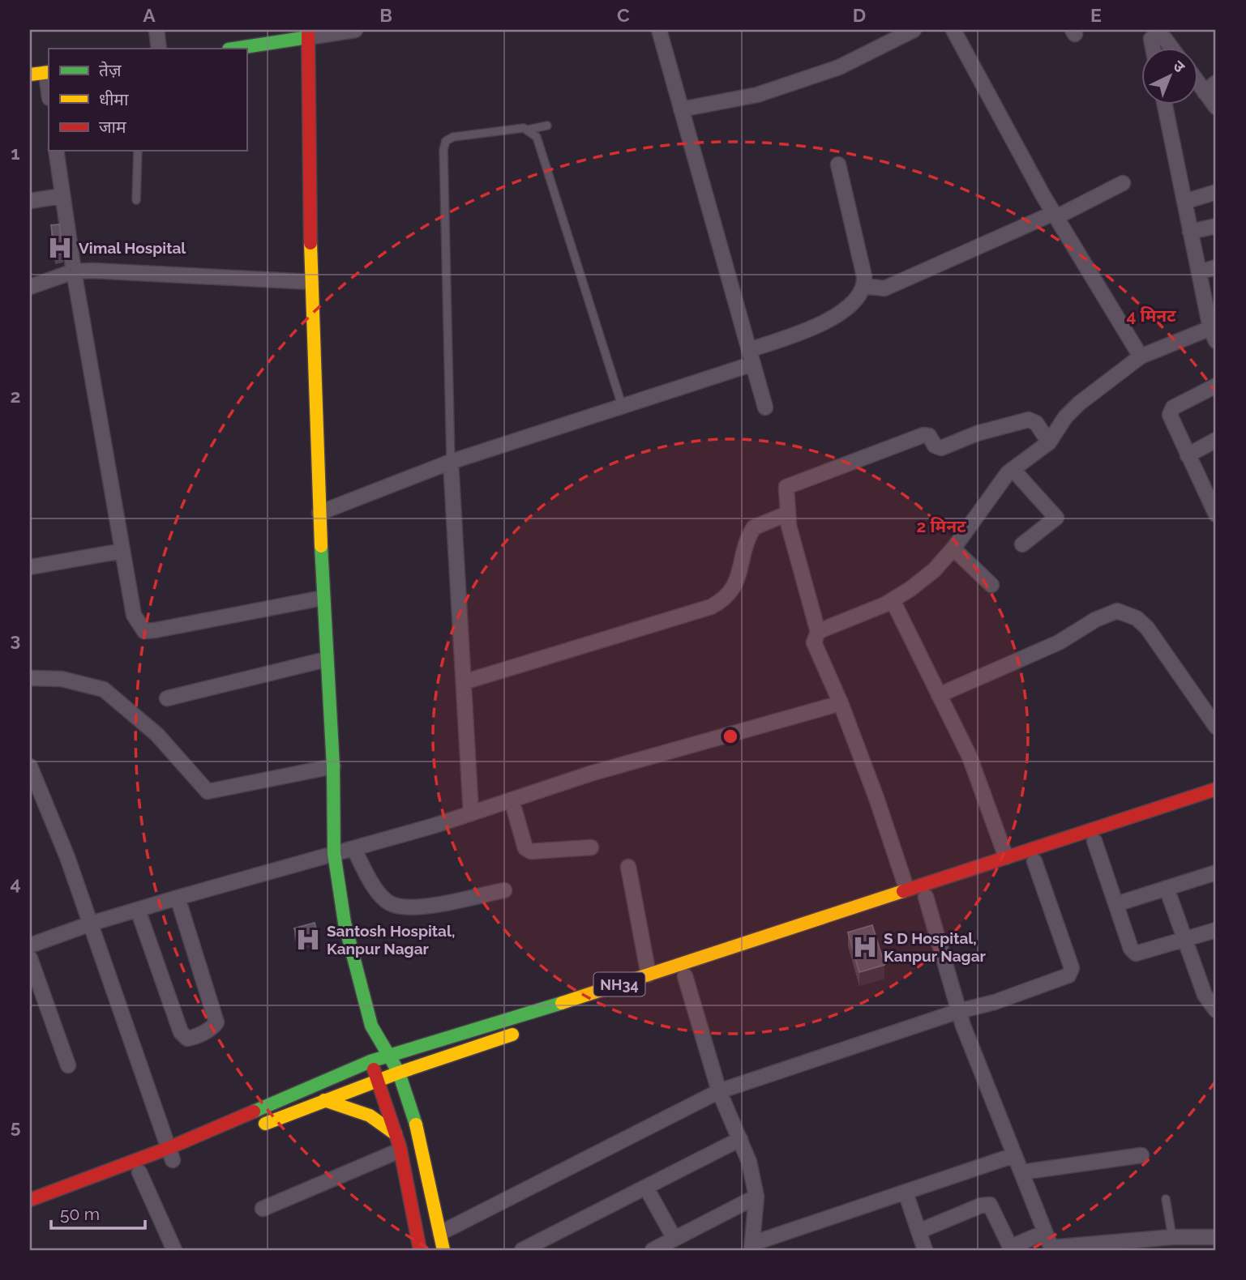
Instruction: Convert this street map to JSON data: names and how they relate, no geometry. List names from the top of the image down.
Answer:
{
  "streets": {
    "main road": ["NH34"]
  },
  "places": {
    "hospital": ["Vimal Hospital", "Santosh Hospital, Kanpur Nagar", "S D Hospital, Kanpur Nagar"]
  },
  "legend": ["तेज़", "धीमा", "जाम"],
  "scale_bar": "50 m",
  "north": "top right",
  "grid": {
    "columns": [
      "A",
      "B",
      "C",
      "D",
      "E"
    ],
    "rows": [
      "1",
      "2",
      "3",
      "4",
      "5"
    ]
  },
  "rings": ["4 मिनट", "2 मिनट"]
}
